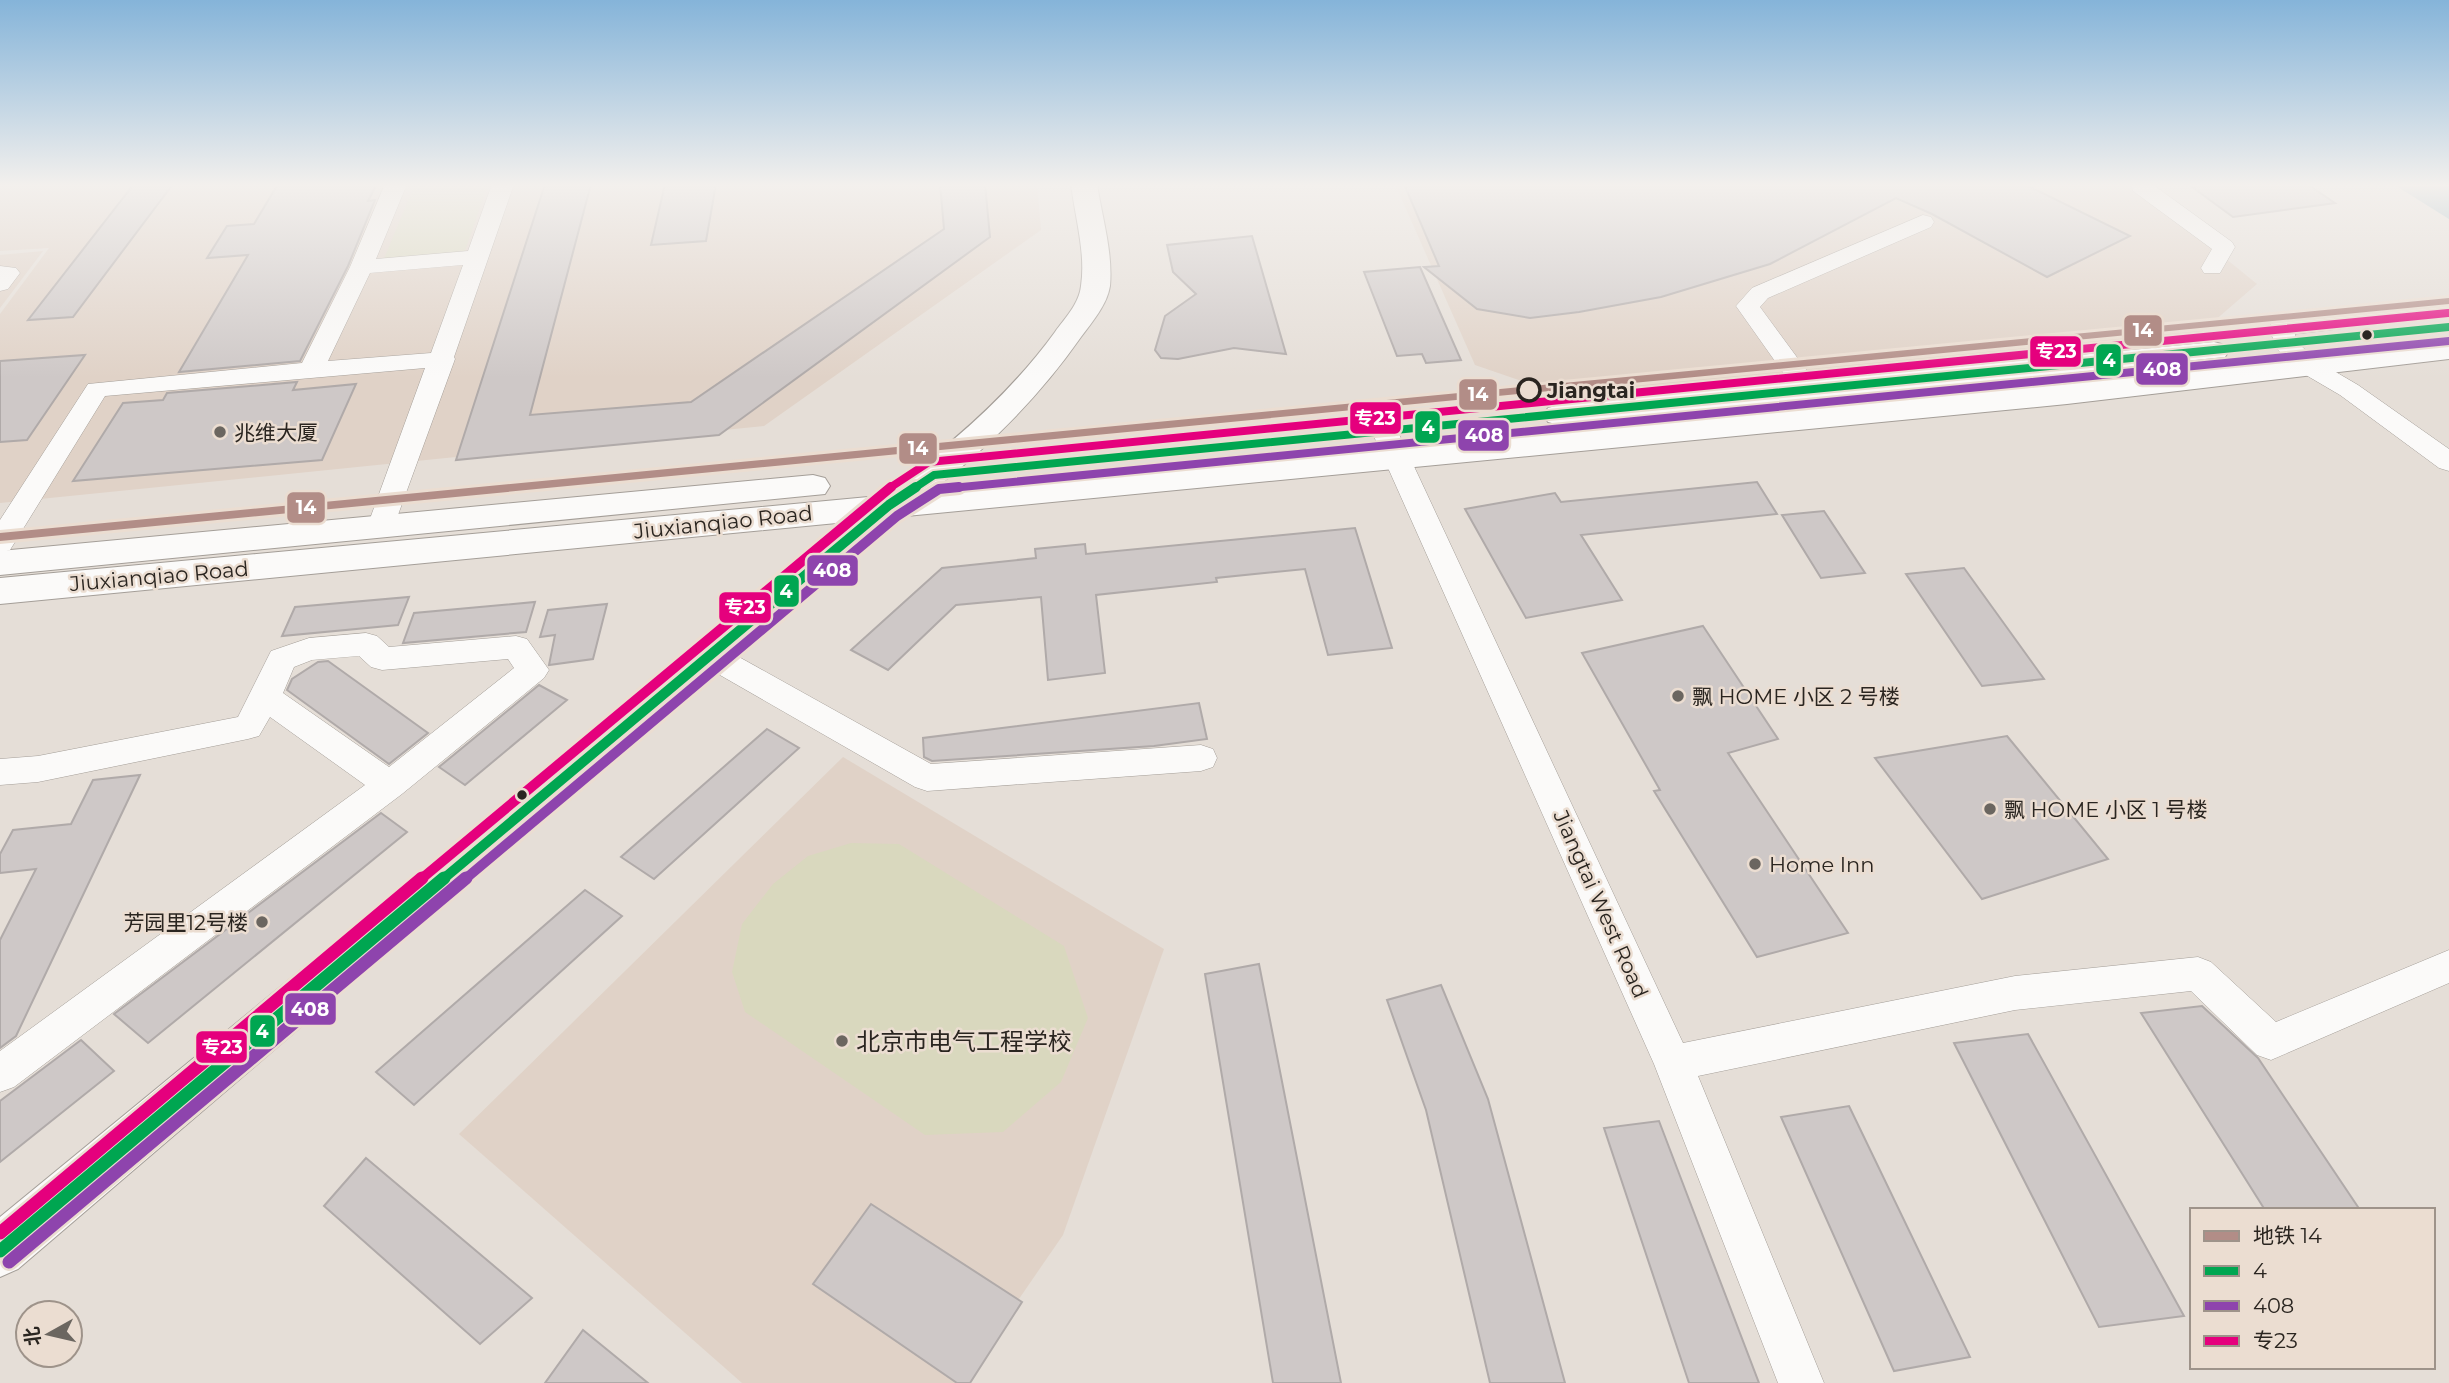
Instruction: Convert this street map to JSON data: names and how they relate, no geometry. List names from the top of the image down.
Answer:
{
  "streets": {
    "main road": ["Jiuxianqiao Road"],
    "street": ["Jiangtai West Road"]
  },
  "crossings": [
    ["Jiuxianqiao Road", "Jiangtai West Road"]
  ],
  "places": [
    "Jiangtai",
    "兆维大厦",
    "飘 HOME 小区 2 号楼",
    "飘 HOME 小区 1 号楼",
    "Home Inn",
    "芳园里12号楼",
    "北京市电气工程学校"
  ],
  "lines": [
    "metro line 14",
    "transit line 专23",
    "transit line 4",
    "transit line 408"
  ],
  "legend": [
    "地铁 14",
    "4",
    "408",
    "专23"
  ],
  "north": "left"
}
